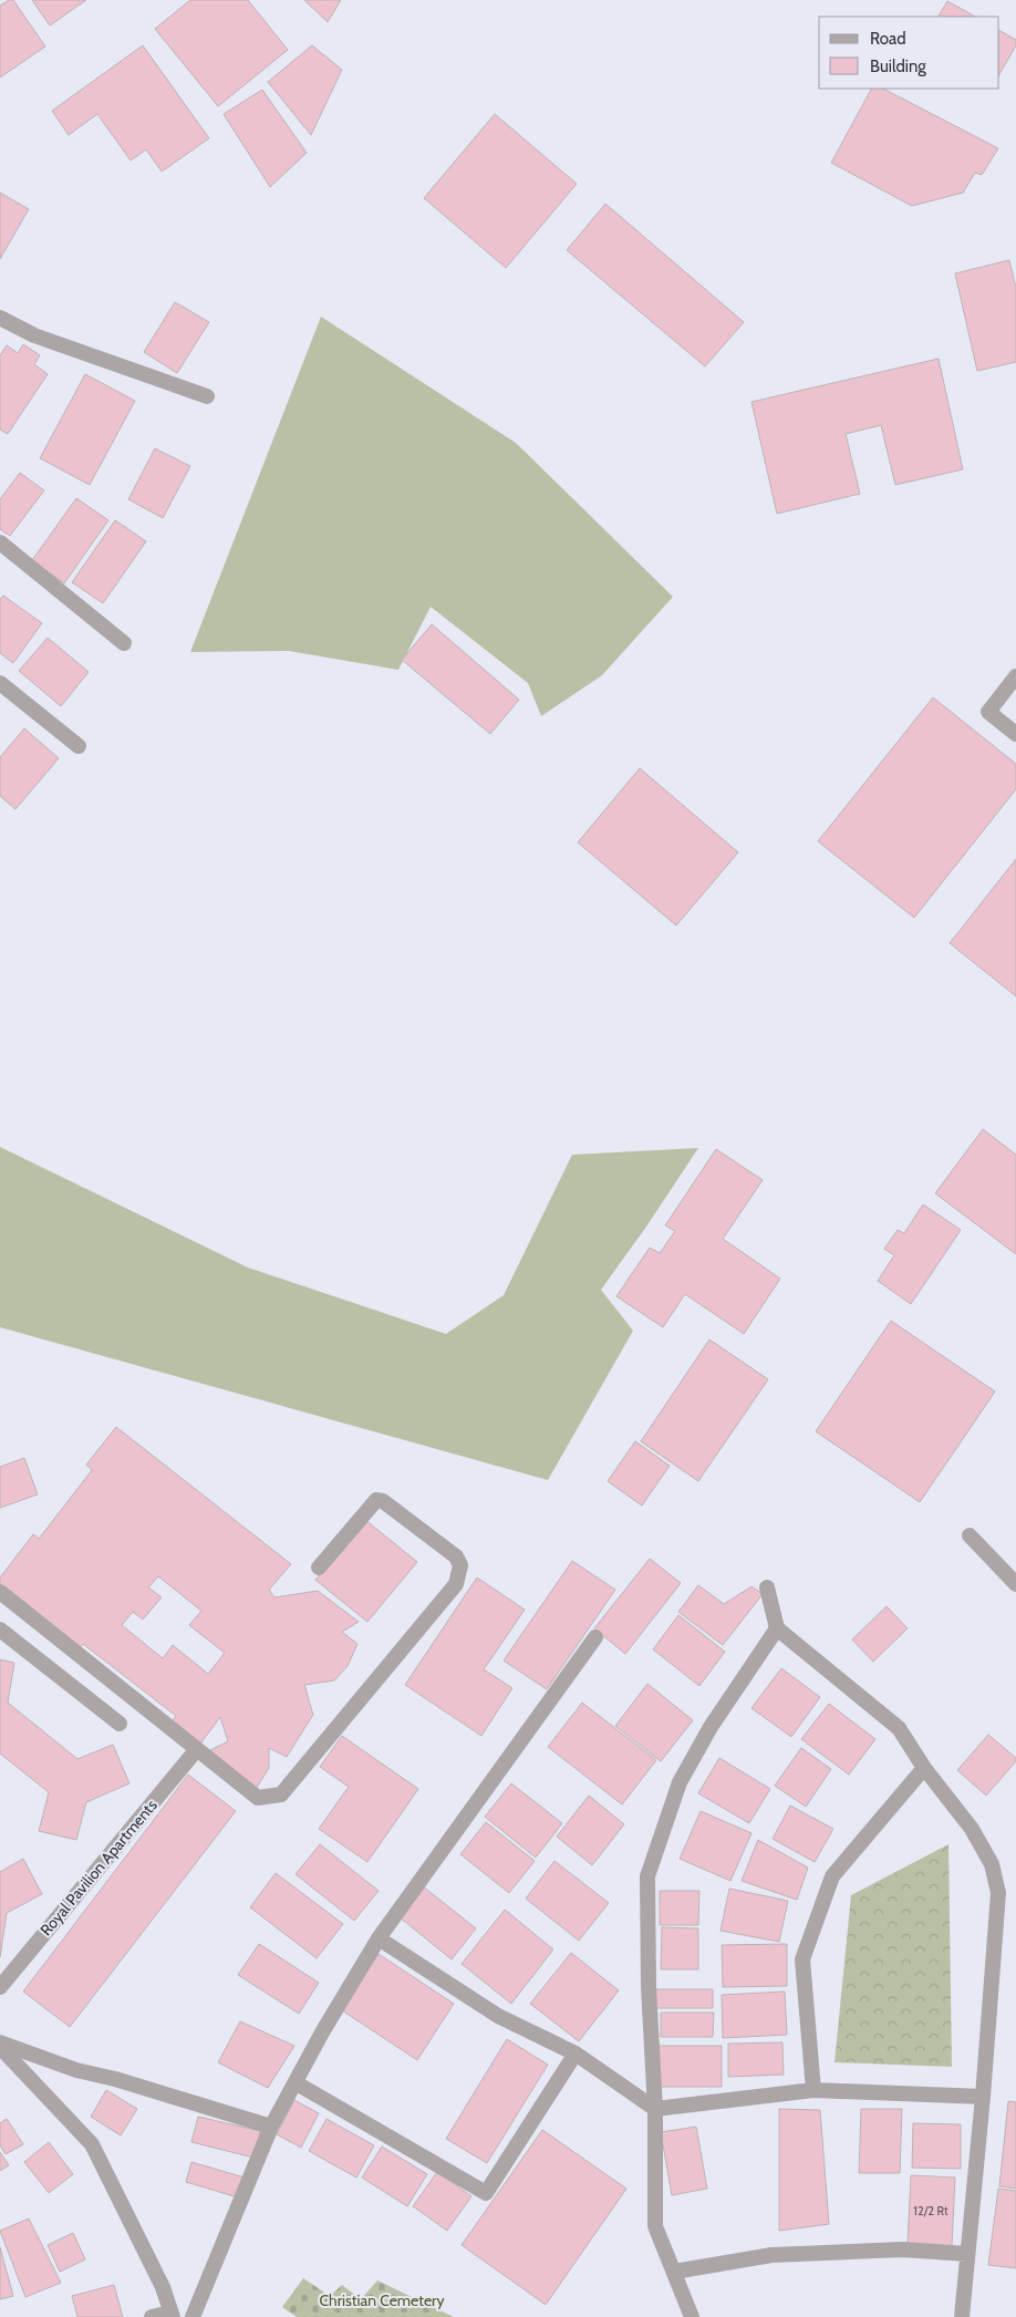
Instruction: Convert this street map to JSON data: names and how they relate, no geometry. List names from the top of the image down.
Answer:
{
  "streets": {
    "street": ["Royal Pavilion Apartments"]
  },
  "parks": ["Christian Cemetery"],
  "house_numbers": ["12/2 Rt"],
  "legend": ["Road", "Building"]
}
